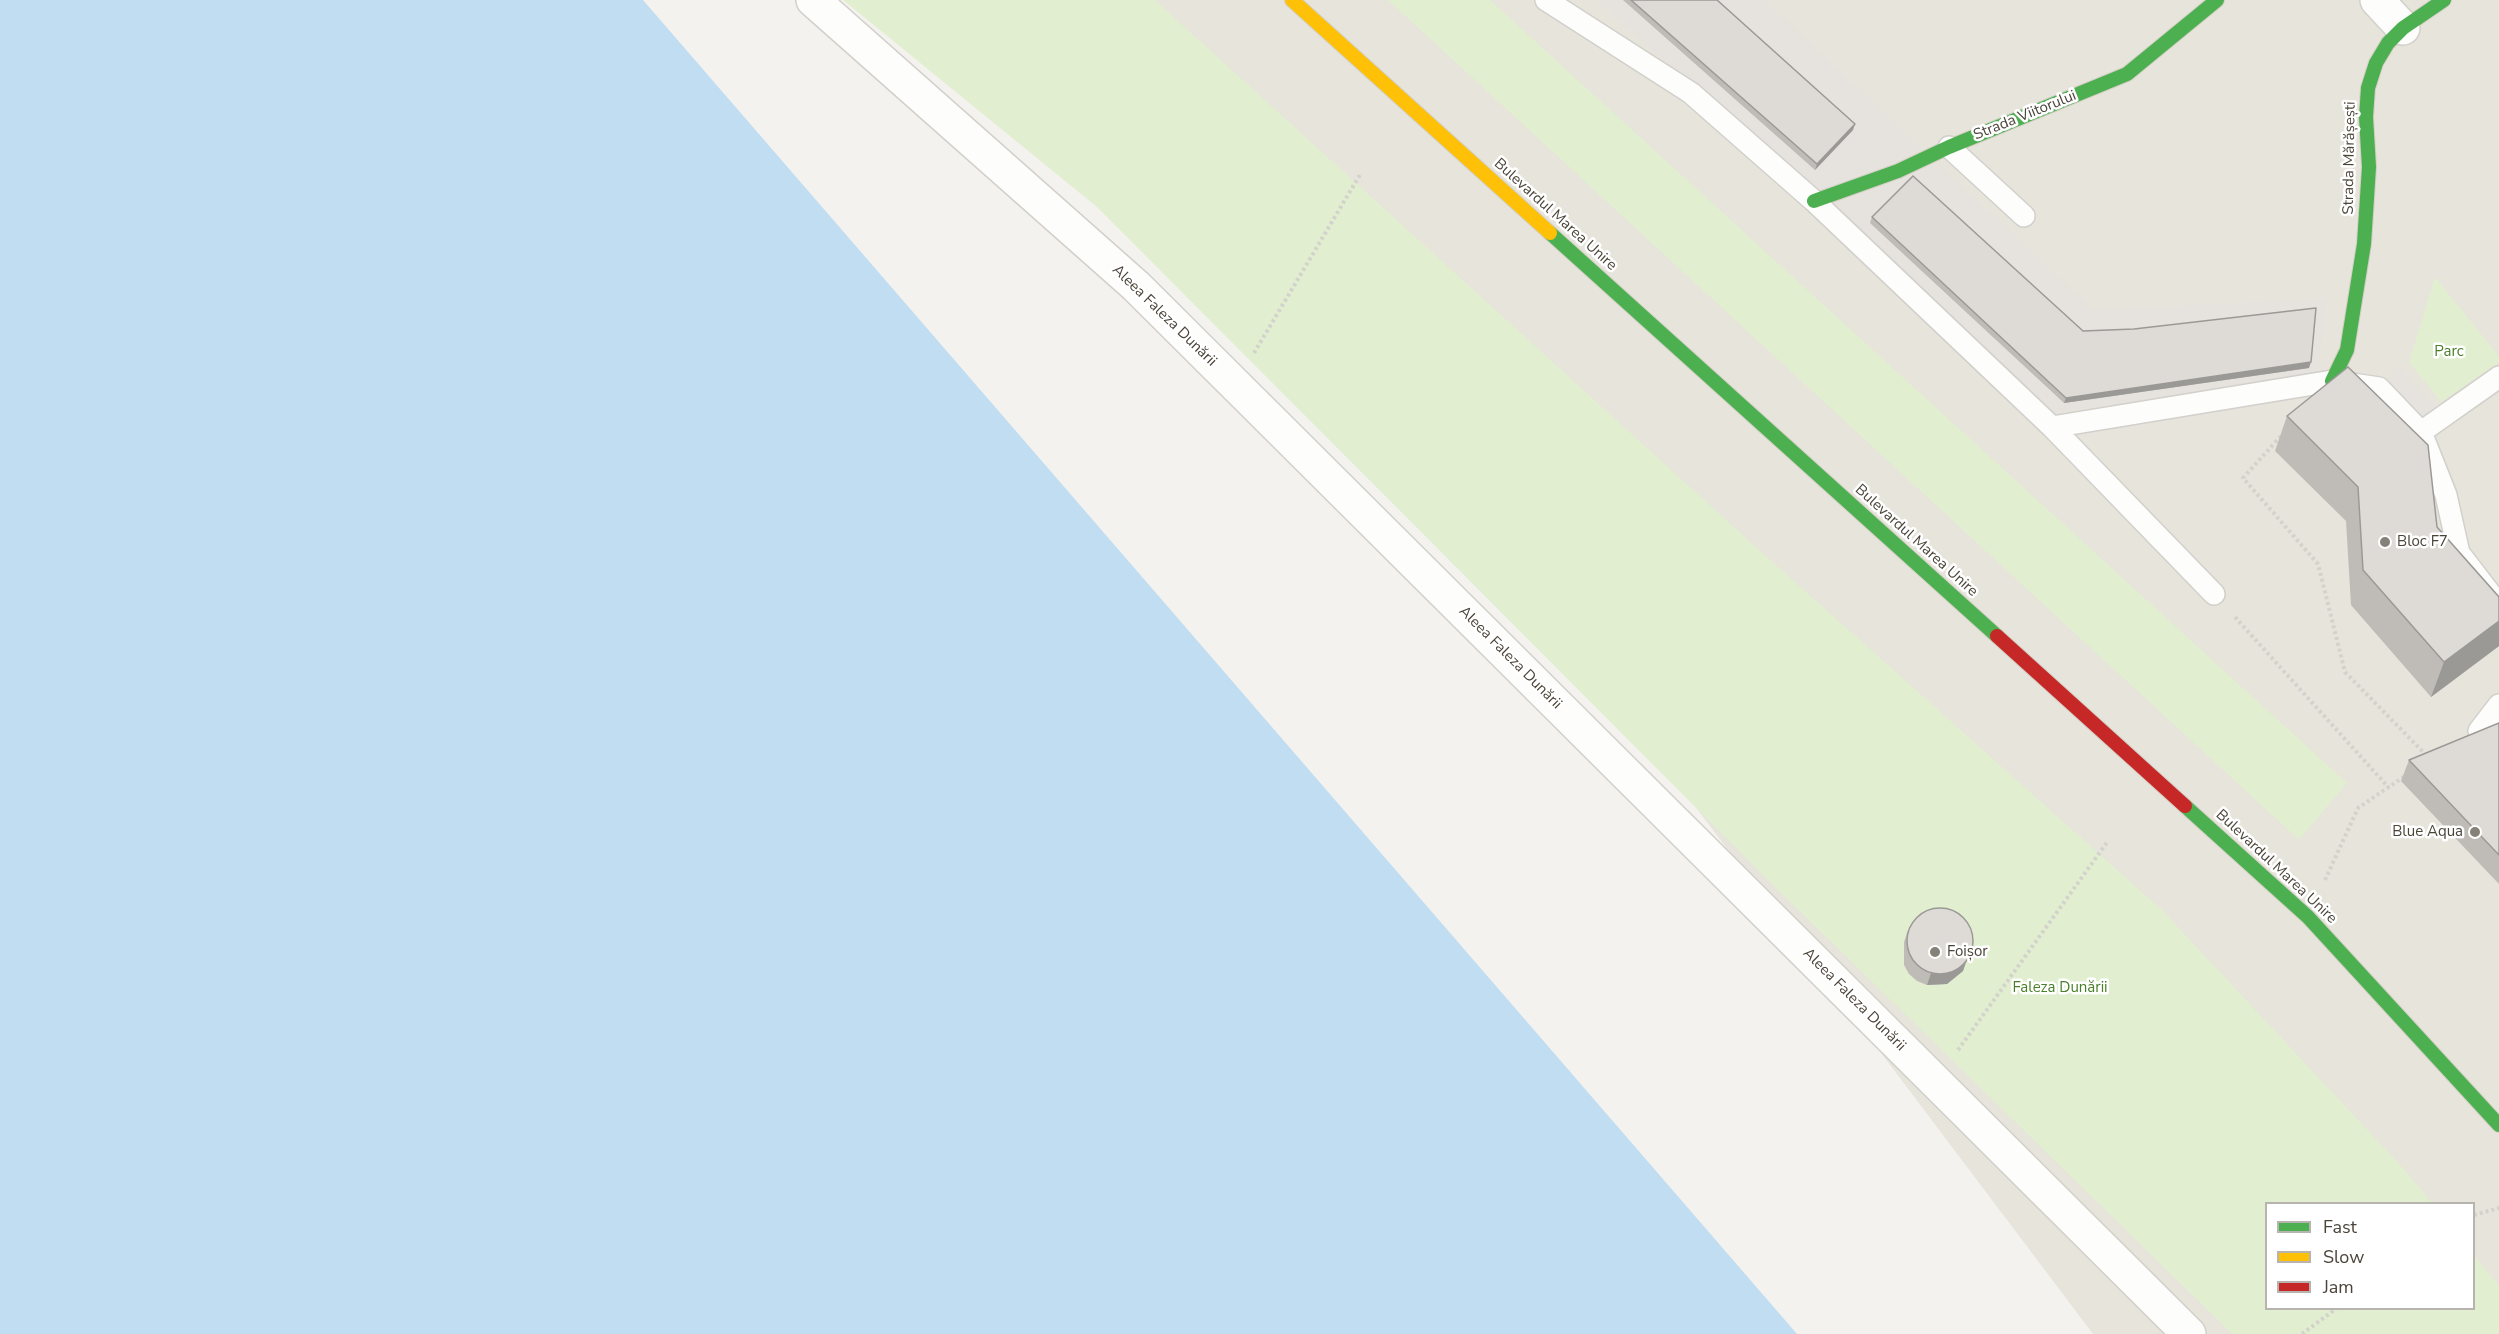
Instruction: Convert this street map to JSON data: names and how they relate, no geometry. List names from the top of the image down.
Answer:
{
  "streets": {
    "main road": ["Strada Viitorului", "Strada Mărășești", "Bulevardul Marea Unire"],
    "street": ["Aleea Faleza Dunării"]
  },
  "parks": ["Parc", "Faleza Dunării"],
  "places": ["Bloc F7", "Blue Aqua", "Foișor"],
  "legend": ["Fast", "Slow", "Jam"]
}
